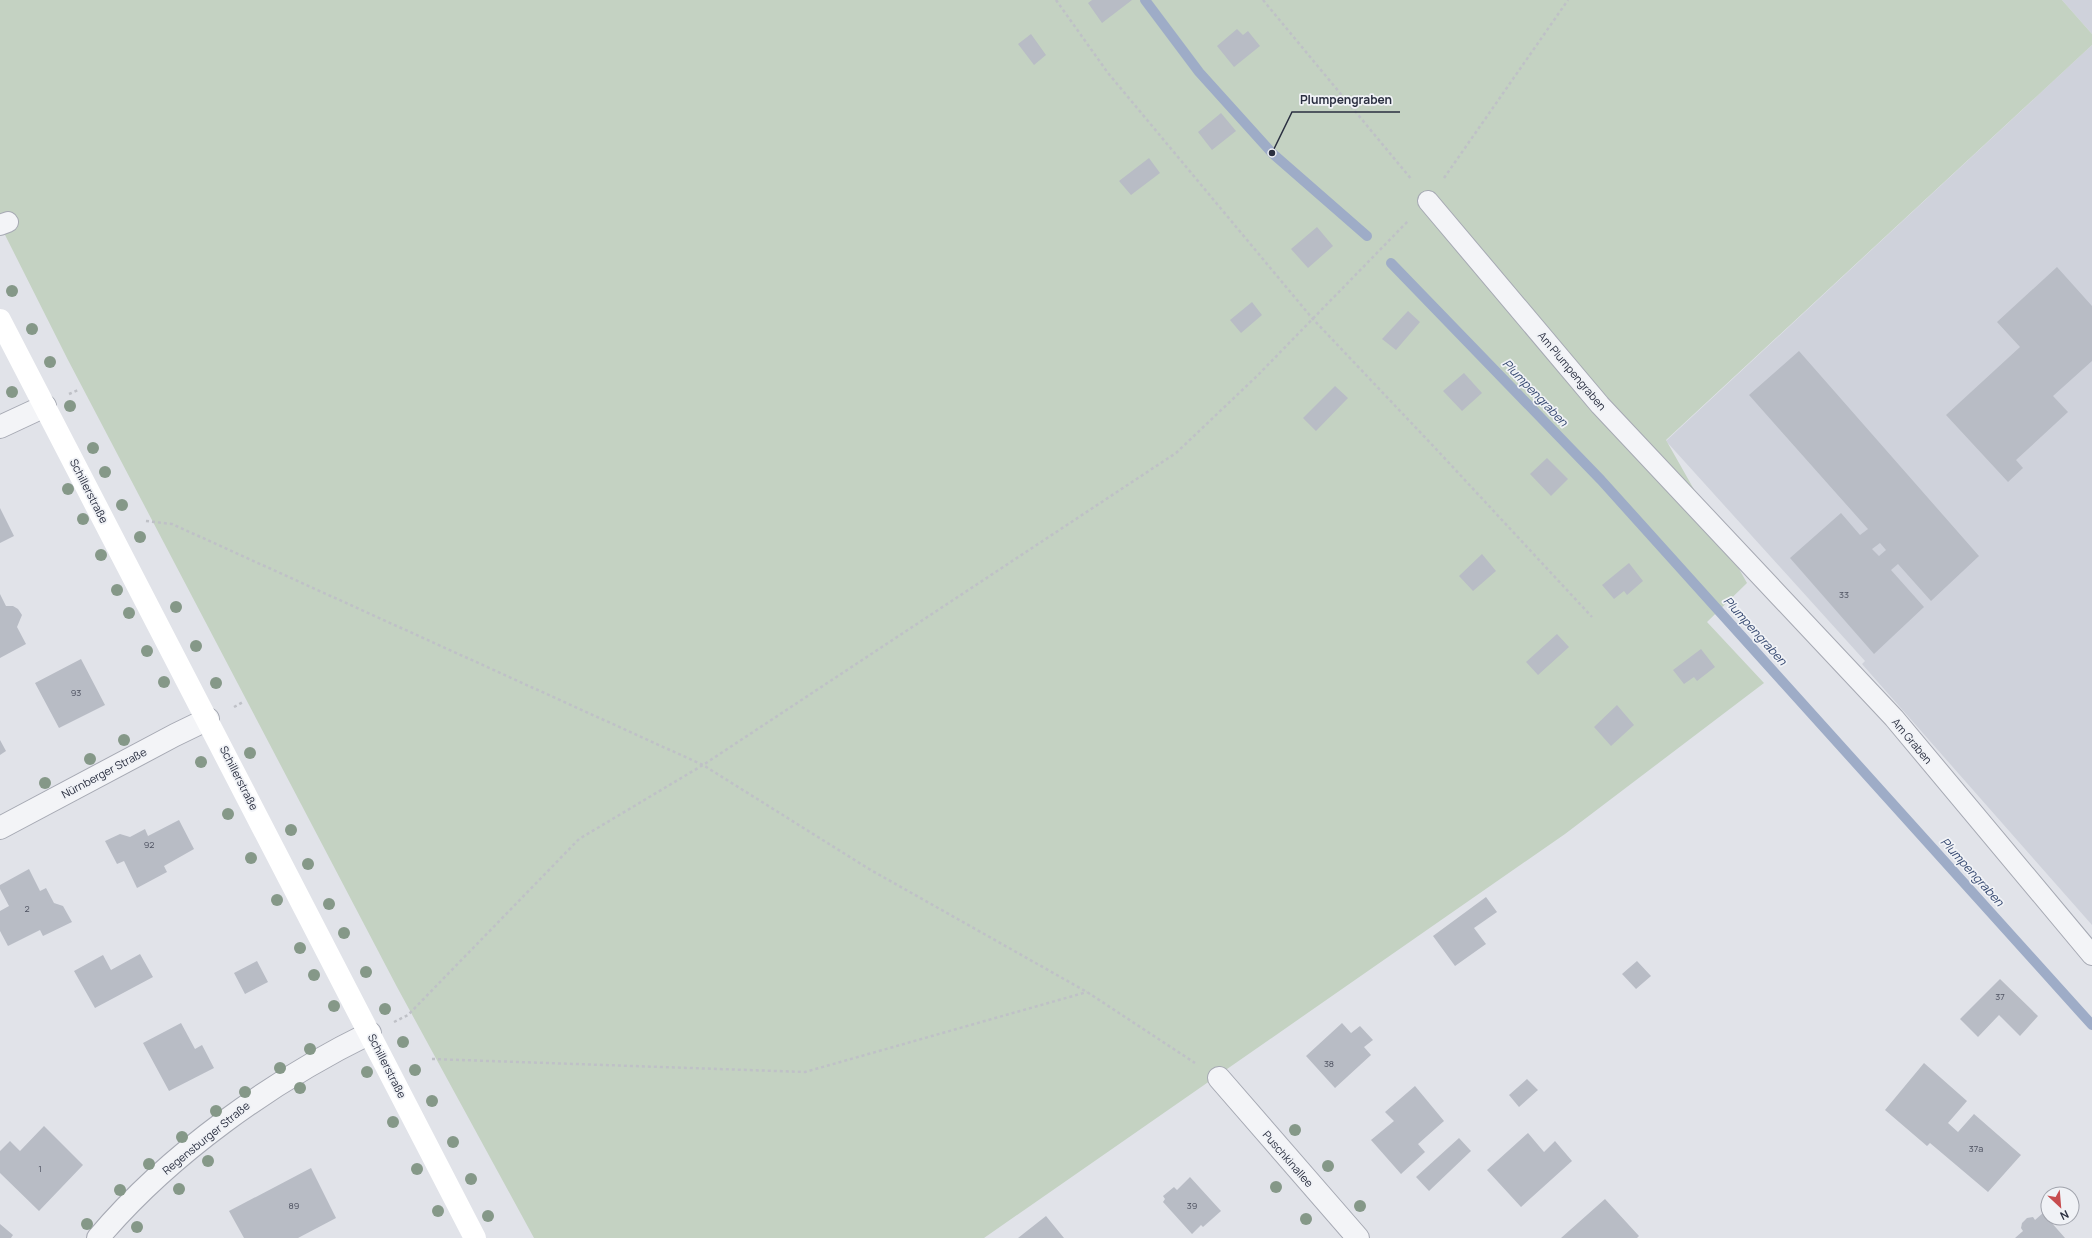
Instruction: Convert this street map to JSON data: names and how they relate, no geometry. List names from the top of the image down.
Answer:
{
  "streets": {
    "street": [
      "Schillerstraße",
      "Nürnberger Straße",
      "Regensburger Straße",
      "Puschkinallee"
    ],
    "lane": ["Am Plumpengraben", "Am Graben"]
  },
  "crossings": [
    ["Am Plumpengraben", "Am Graben"],
    ["Schillerstraße", "Nürnberger Straße"],
    ["Schillerstraße", "Regensburger Straße"]
  ],
  "water": ["Plumpengraben"],
  "places": ["Plumpengraben"],
  "house_numbers": [
    "33",
    "93",
    "92",
    "2",
    "37",
    "38",
    "37a",
    "1",
    "89",
    "39"
  ],
  "north": "bottom right"
}
